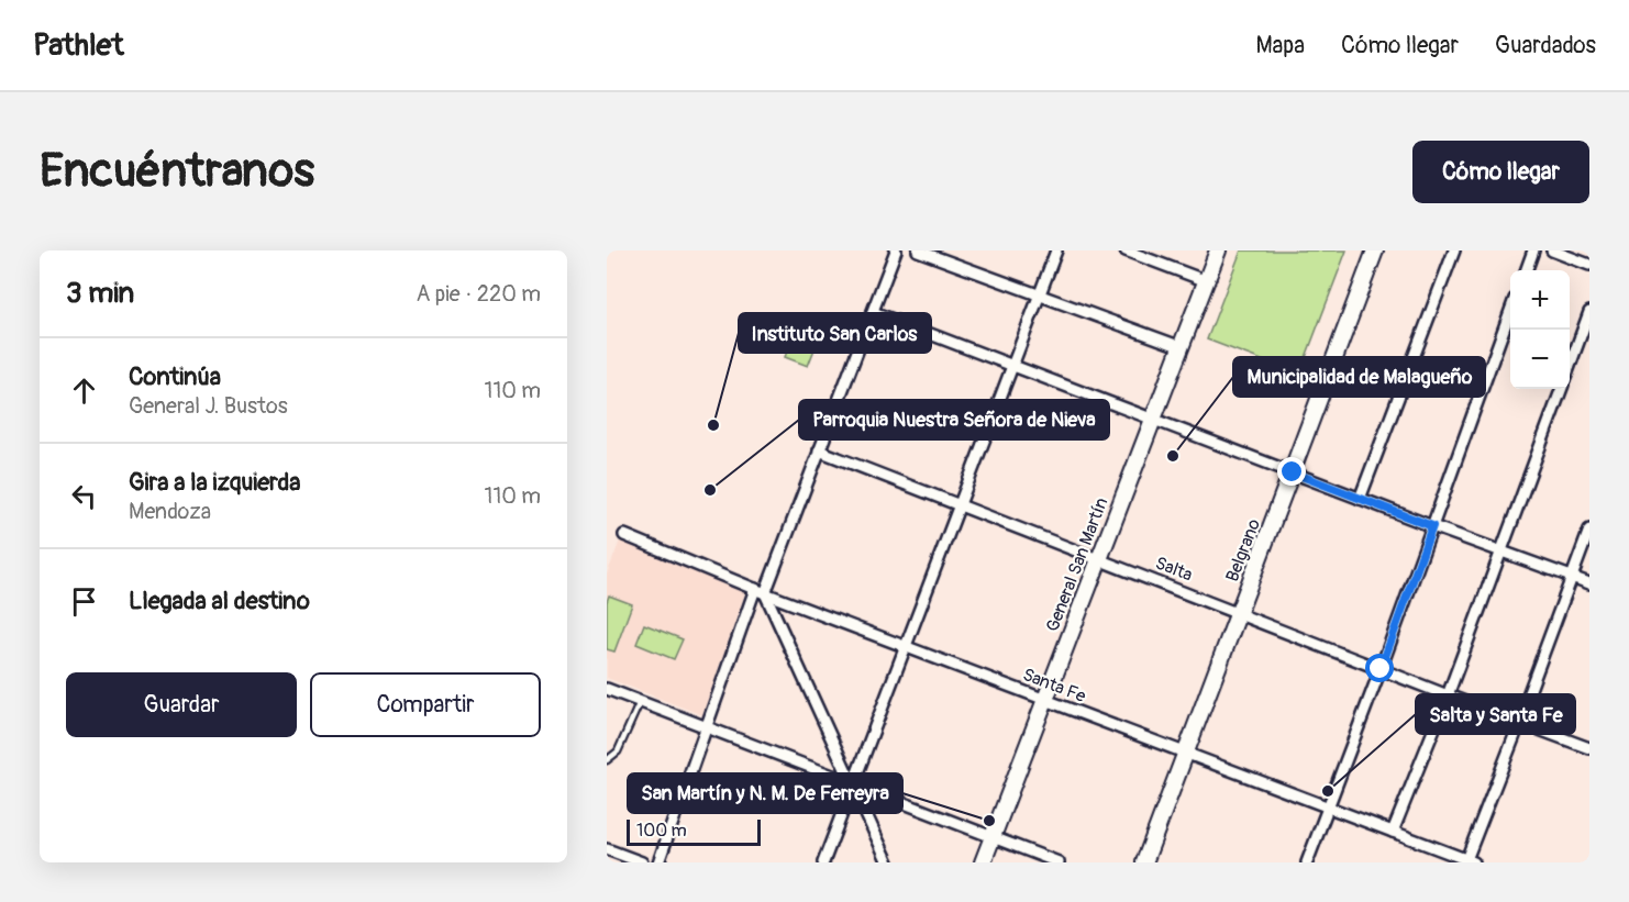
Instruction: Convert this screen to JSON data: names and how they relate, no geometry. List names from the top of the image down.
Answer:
{
  "streets": {
    "main road": ["Belgrano", "General San Martín"],
    "street": ["Salta", "Santa Fe"]
  },
  "crossings": [
    ["Belgrano", "Salta"],
    ["Belgrano", "Santa Fe"],
    ["General San Martín", "Salta"],
    ["General San Martín", "Santa Fe"]
  ],
  "places": [
    "Instituto San Carlos",
    "Municipalidad de Malagueño",
    "Parroquia Nuestra Señora de Nieva",
    "Salta y Santa Fe",
    "San Martín y N. M. De Ferreyra"
  ],
  "scale_bar": "100 m",
  "page": {
    "header": "Pathlet",
    "nav": ["Mapa", "Cómo llegar", "Guardados"],
    "buttons": [
      "Cómo llegar",
      ["Guardar", "Compartir"]
    ],
    "title": "Encuéntranos",
    "heading": ["3 min", "A pie · 220 m"],
    "map_buttons": ["+", "−"],
    "list": [
      ["Continúa", "General J. Bustos", "110 m"],
      ["Gira a la izquierda", "Mendoza", "110 m"],
      "Llegada al destino"
    ],
    "scale": "100 m"
  }
}
